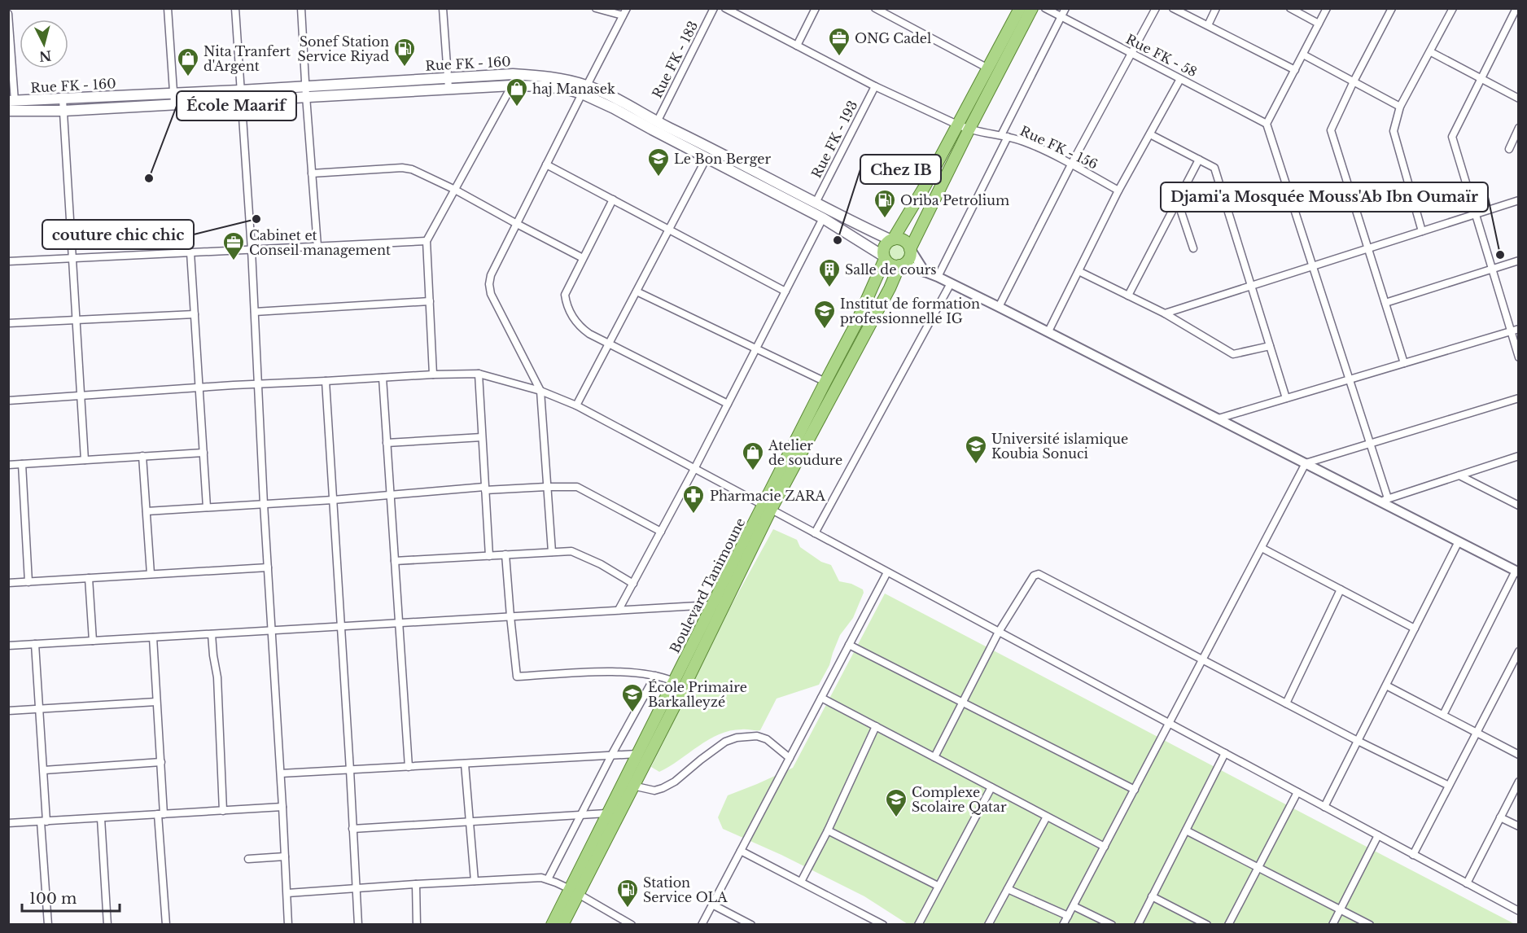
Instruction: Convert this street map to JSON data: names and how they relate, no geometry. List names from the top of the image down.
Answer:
{
  "streets": {
    "main road": ["Rue FK - 160", "Boulevard Tanimoune"],
    "street": [
      "Rue FK - 58",
      "Rue FK - 183",
      "Rue FK - 193",
      "Rue FK - 156"
    ]
  },
  "crossings": [
    ["Rue FK - 183", "Rue FK - 160"],
    ["Rue FK - 160", "Rue FK - 193"],
    ["Rue FK - 160", "Boulevard Tanimoune"],
    ["Rue FK - 193", "Rue FK - 156"]
  ],
  "places": {
    "office": ["ONG Cadel", "Cabinet et Conseil management"],
    "fuel station": ["Sonef Station Service Riyad", "Oriba Petrolium", "Station Service OLA"],
    "shop": ["Nita Tranfert d'Argent", "haj Manasek", "Atelier de soudure"],
    "school or university": [
      "Le Bon Berger",
      "Institut de formation professionnelle IG",
      "Université islamique Koubia Sonuci",
      "École Primaire Barkalleyzé",
      "Complexe Scolaire Qatar"
    ],
    "other": [
      "École Maarif",
      "couture chic chic",
      "Chez IB",
      "Djami'a Mosquée Mouss'Ab Ibn Oumaïr"
    ],
    "building": ["Salle de cours"],
    "pharmacy": ["Pharmacie ZARA"]
  },
  "scale_bar": "100 m",
  "north": "bottom"
}
